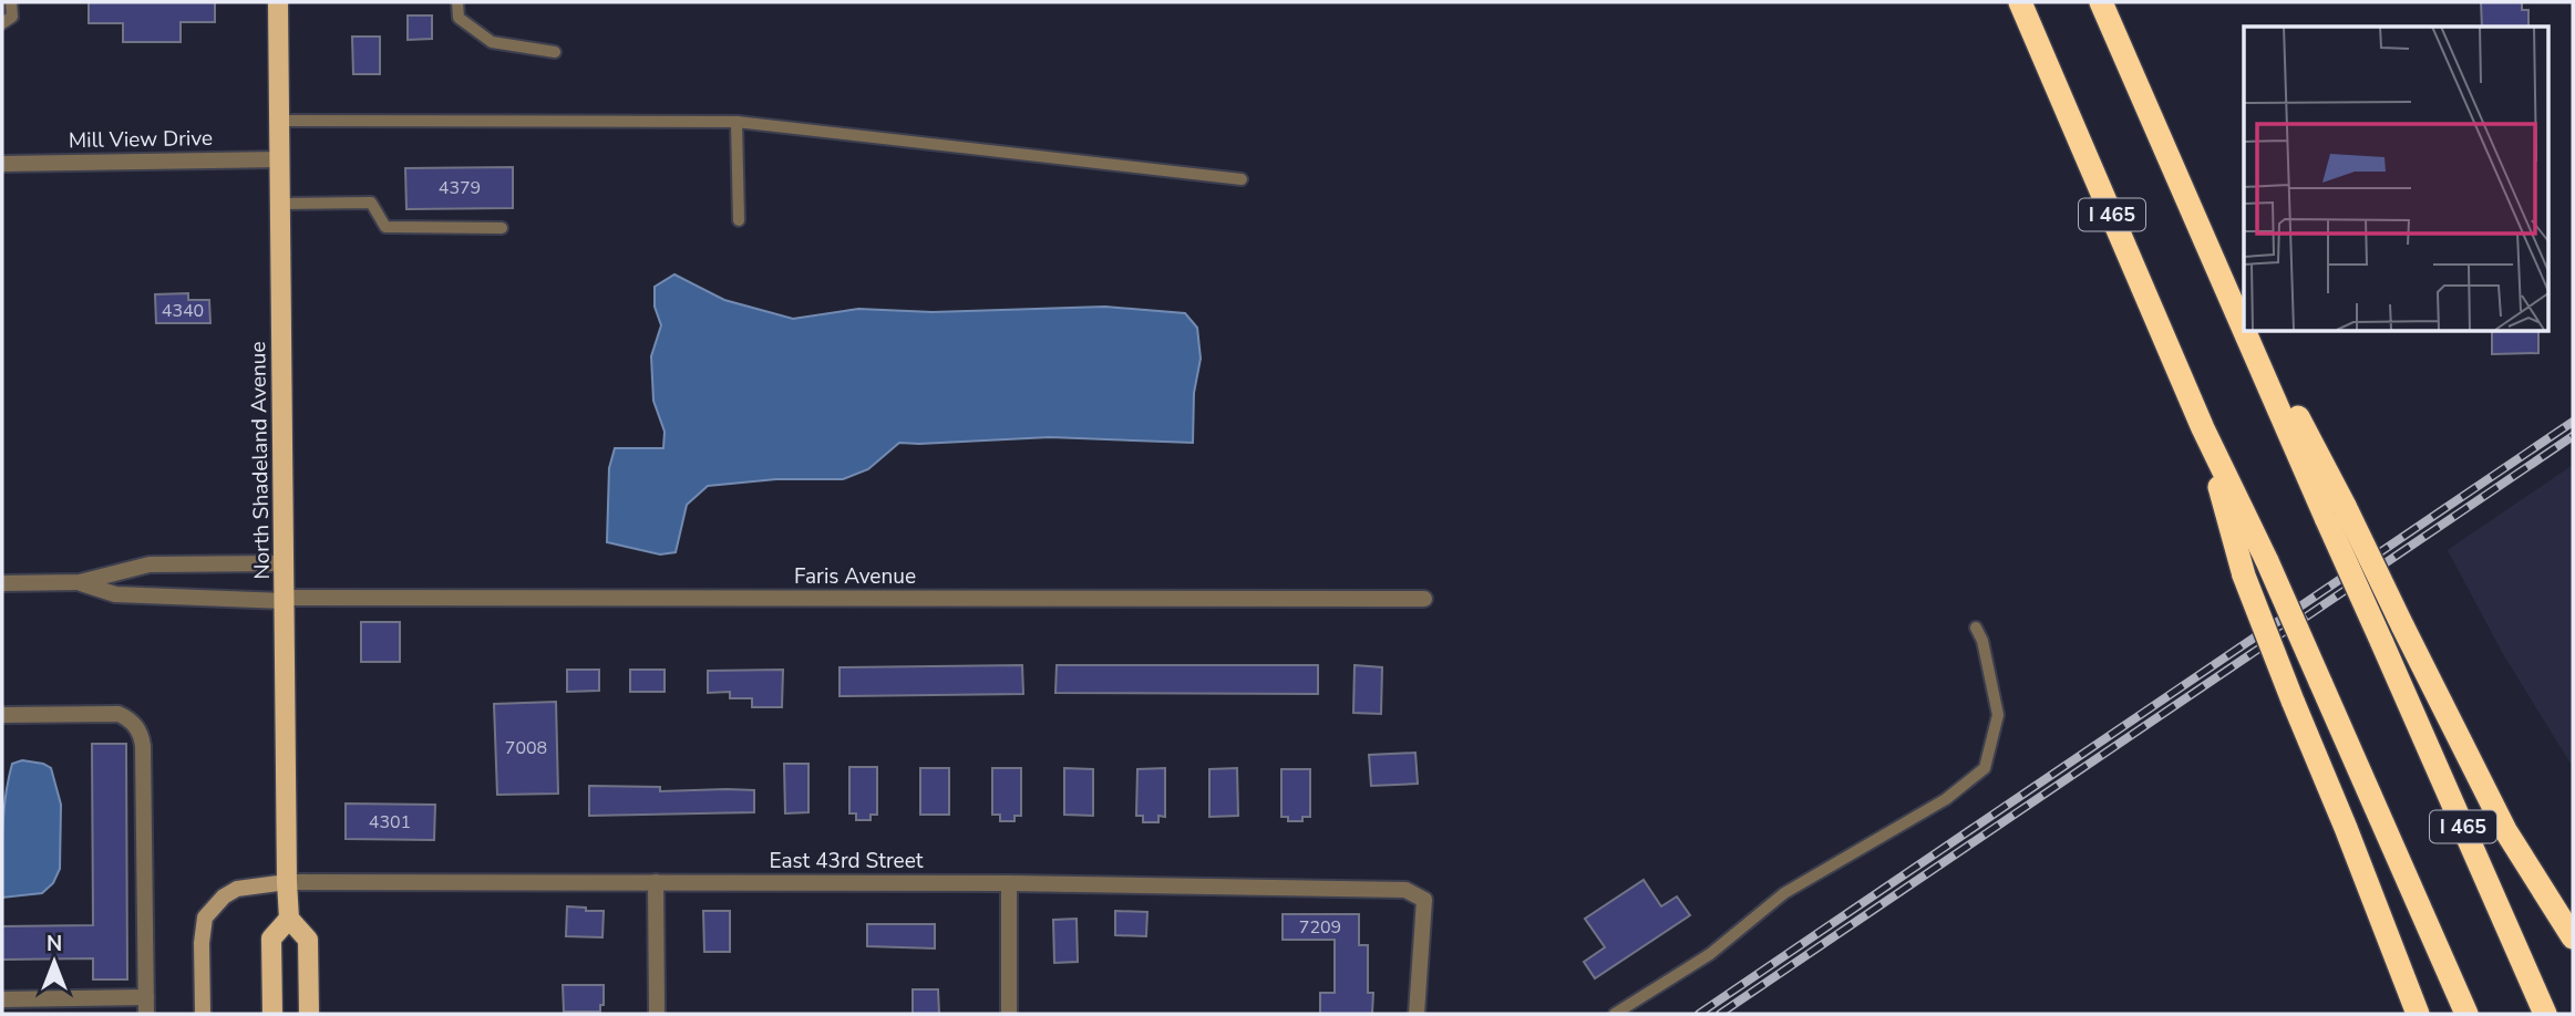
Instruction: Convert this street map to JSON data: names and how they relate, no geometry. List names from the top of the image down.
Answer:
{
  "streets": {
    "highway": ["I 465"],
    "main road": ["North Shadeland Avenue"],
    "street": ["Mill View Drive", "Faris Avenue", "East 43rd Street"]
  },
  "crossings": [
    ["Mill View Drive", "North Shadeland Avenue"],
    ["North Shadeland Avenue", "Faris Avenue"],
    ["North Shadeland Avenue", "East 43rd Street"]
  ],
  "house_numbers": [
    "4379",
    "4340",
    "7008",
    "4301",
    "7209"
  ],
  "north": "top"
}
